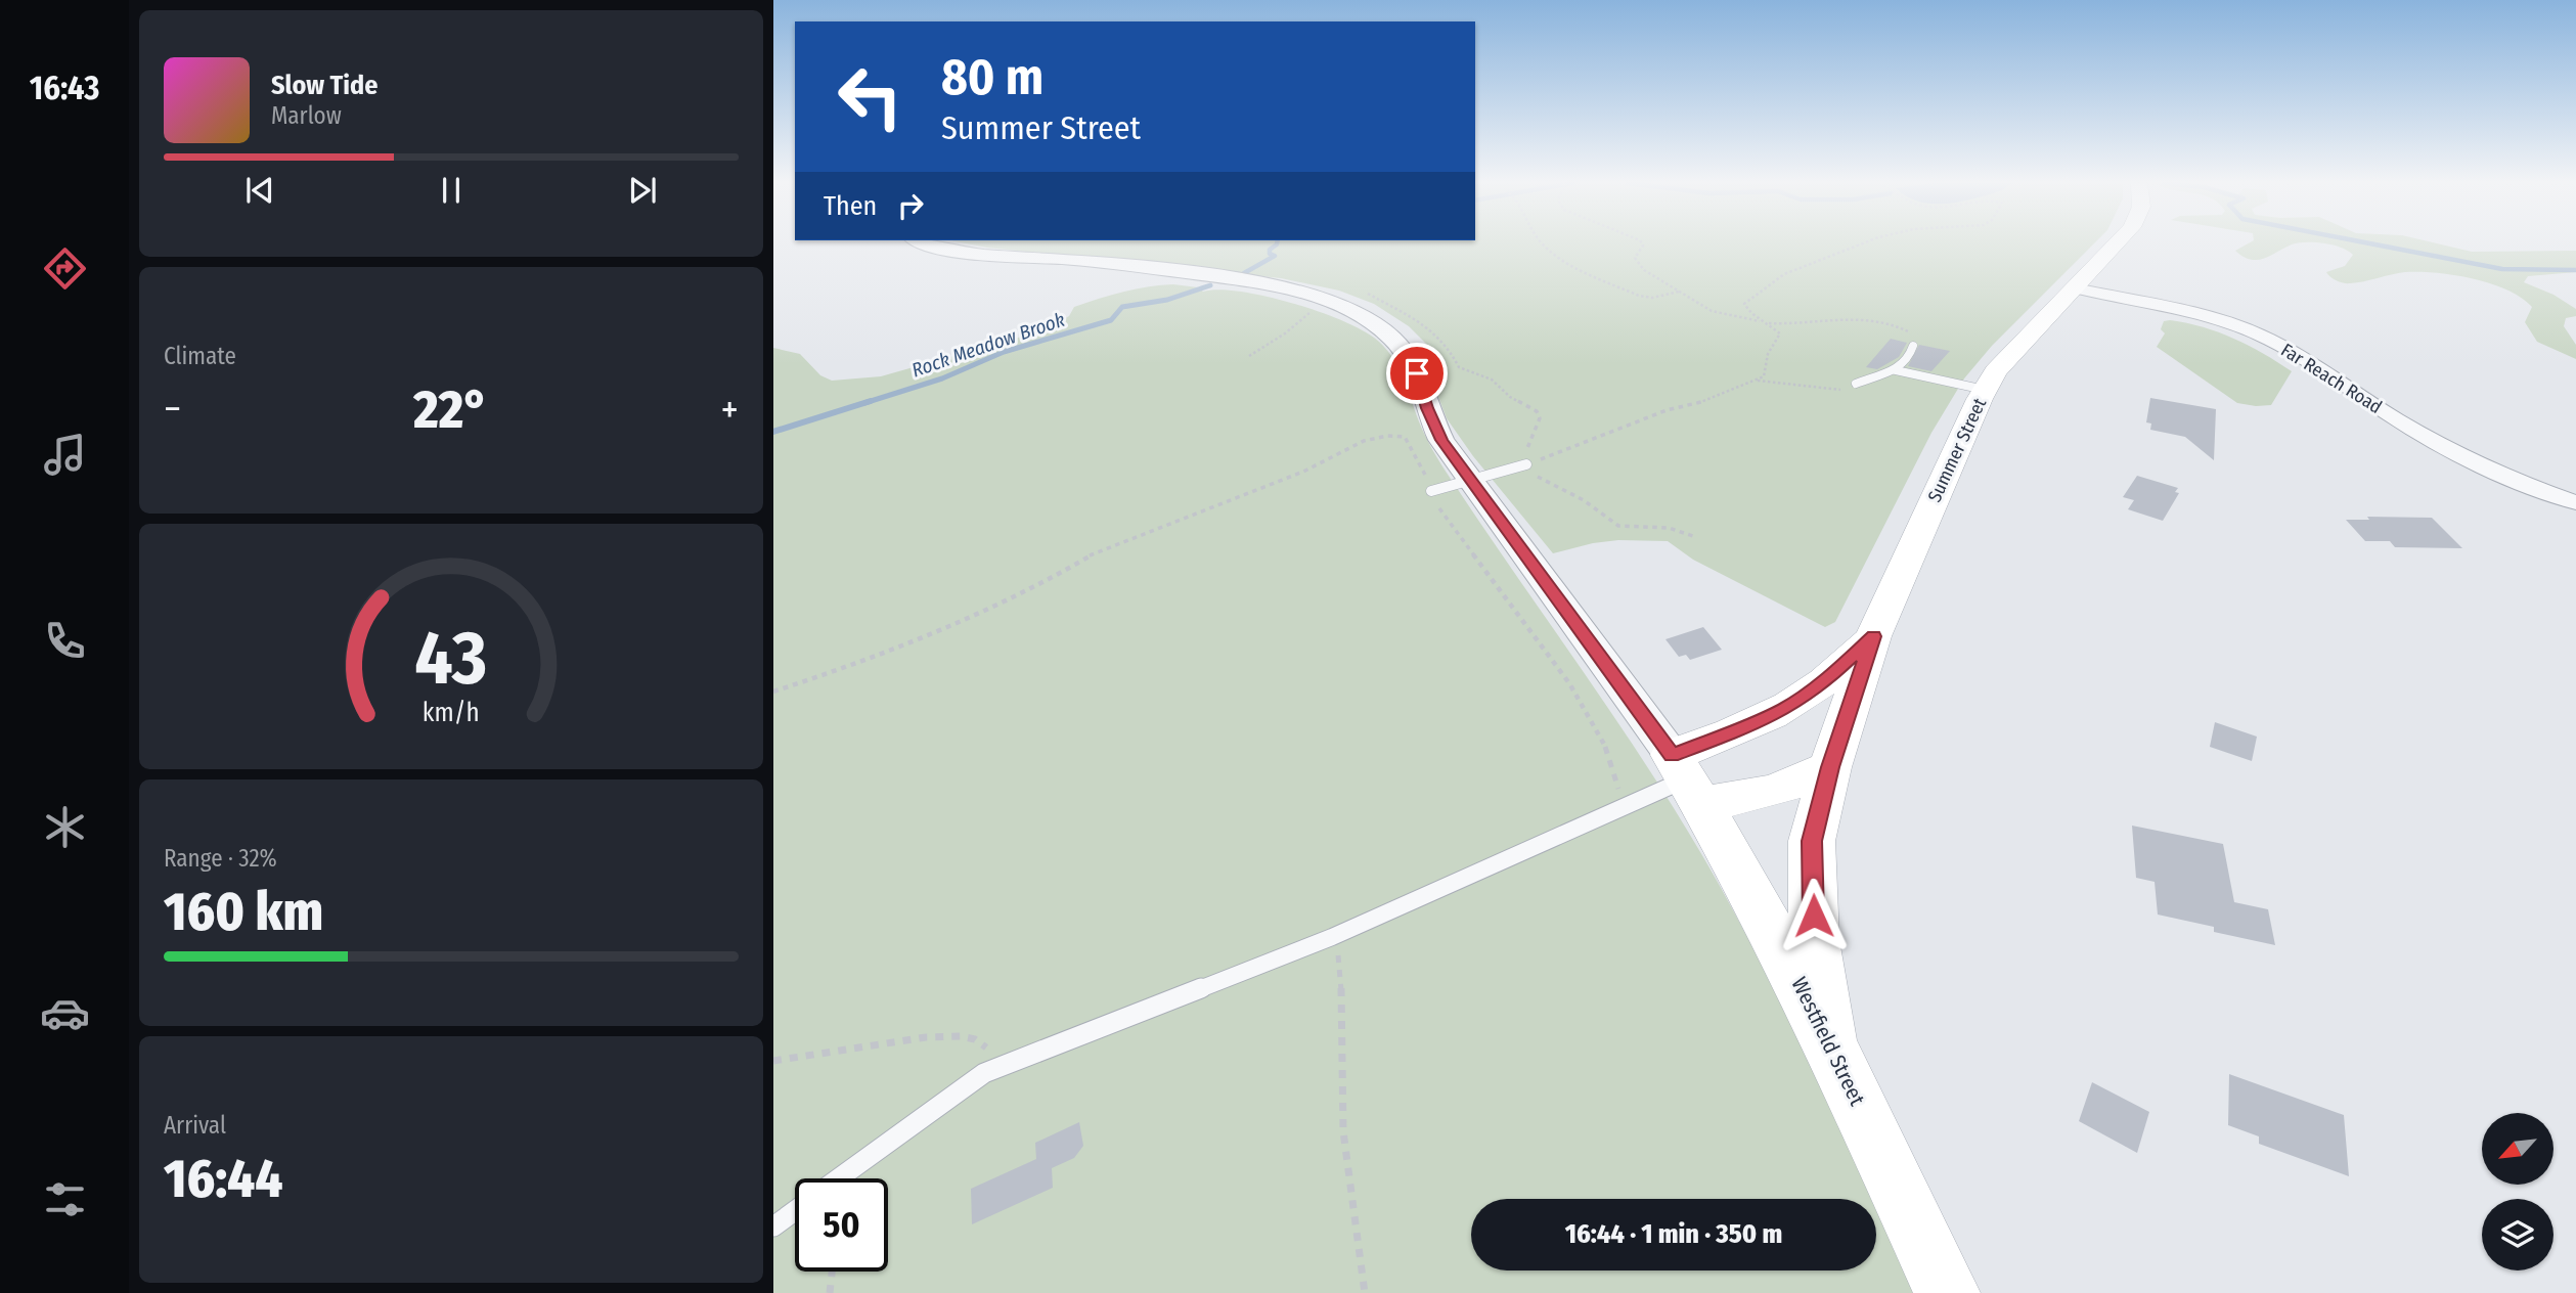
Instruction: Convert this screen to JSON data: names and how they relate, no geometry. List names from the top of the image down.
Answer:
{
  "streets": {
    "main road": ["Summer Street", "Westfield Street"],
    "street": ["Far Reach Road"]
  },
  "crossings": [
    ["Far Reach Road", "Summer Street"],
    ["Summer Street", "Westfield Street"]
  ],
  "water": ["Rock Meadow Brook"],
  "north": "bottom left",
  "page": {
    "tabs": "16:43",
    "turn": ["80 m", "Summer Street"],
    "song": ["Slow Tide", "Marlow"],
    "then": "Then",
    "tile": [
      "Climate",
      ["Range · 32%", "160 km"],
      ["Arrival", "16:44"]
    ],
    "heat": ["−", "22°", "+"],
    "limit": "50",
    "trip": "16:44 · 1 min · 350 m",
    "gauge": ["43", "km/h"]
  }
}
